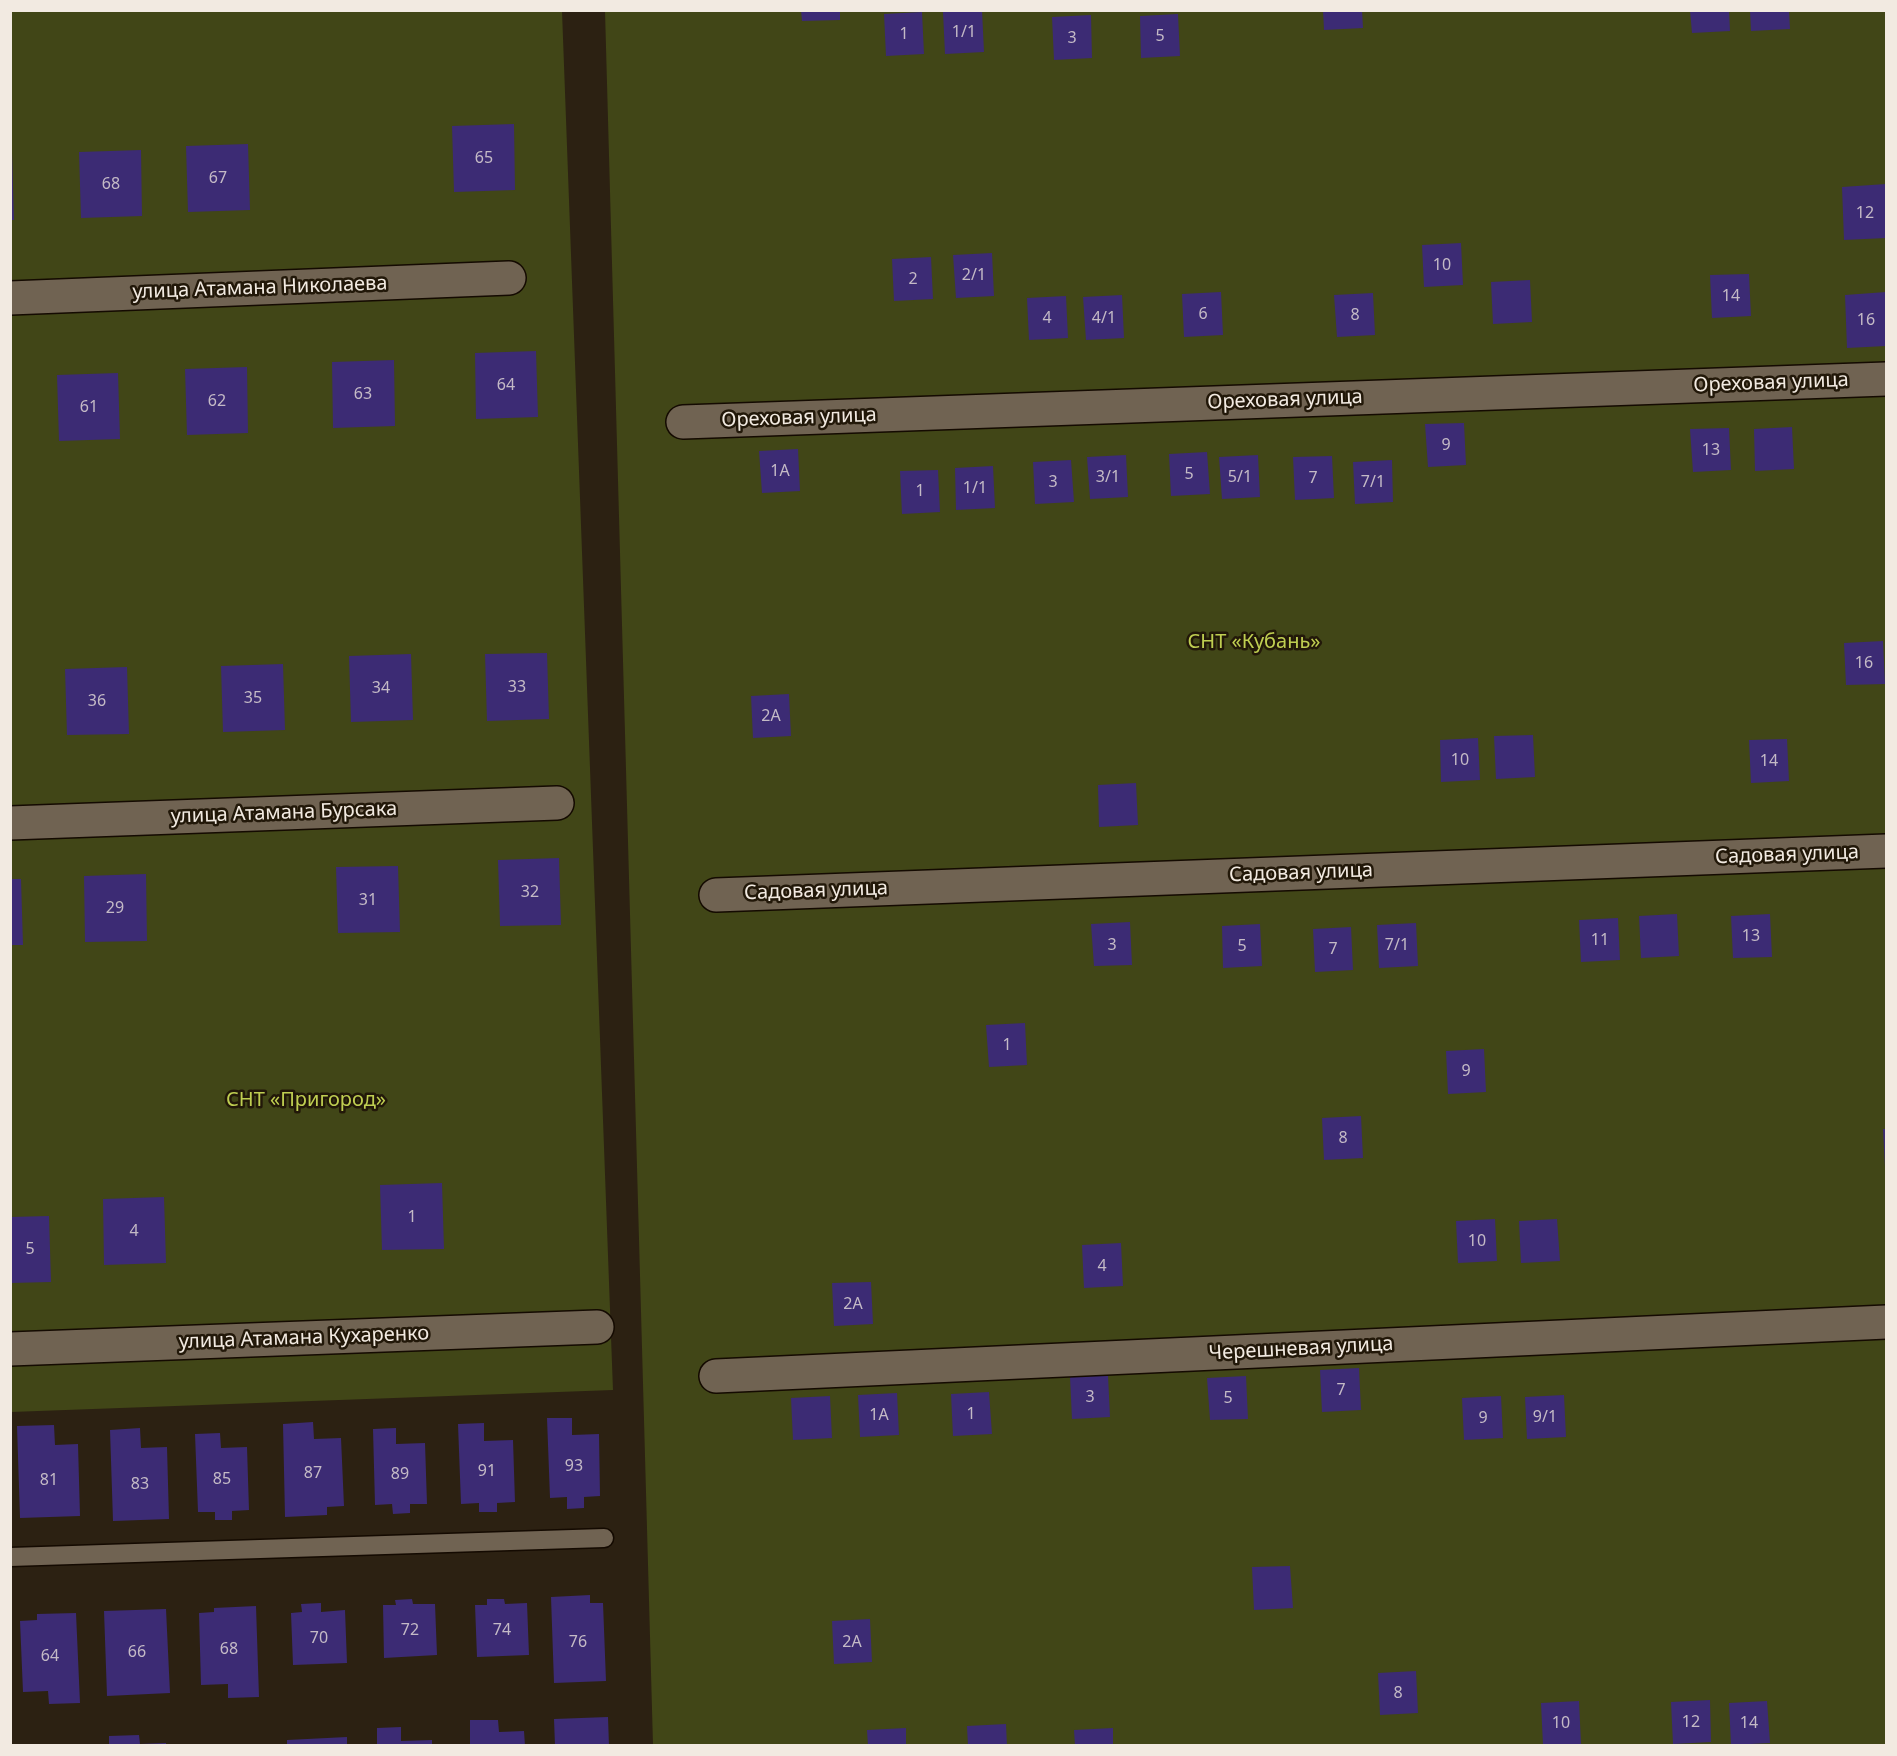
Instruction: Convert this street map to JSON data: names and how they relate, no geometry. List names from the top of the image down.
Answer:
{
  "streets": {
    "street": [
      "улица Атамана Николаева",
      "Ореховая улица",
      "улица Атамана Бурсака",
      "Садовая улица",
      "улица Атамана Кухаренко",
      "Черешневая улица"
    ]
  },
  "parks": ["СНТ «Кубань»", "СНТ «Пригород»"],
  "house_numbers": [
    "1/1",
    "1",
    "5",
    "3",
    "65",
    "67",
    "68",
    "12",
    "10",
    "2/1",
    "2",
    "14",
    "6",
    "8",
    "4",
    "4/1",
    "16",
    "64",
    "63",
    "62",
    "61",
    "9",
    "13",
    "1А",
    "5",
    "3/1",
    "5/1",
    "7",
    "3",
    "7/1",
    "1/1",
    "1",
    "16",
    "33",
    "34",
    "35",
    "36",
    "2А",
    "10",
    "14",
    "32",
    "31",
    "29",
    "13",
    "11",
    "3",
    "7/1",
    "5",
    "7",
    "1",
    "9",
    "8",
    "1",
    "4",
    "10",
    "5",
    "4",
    "2А",
    "7",
    "3",
    "5",
    "1",
    "1А",
    "9/1",
    "9",
    "93",
    "91",
    "87",
    "89",
    "85",
    "81",
    "83",
    "72",
    "74",
    "70",
    "76",
    "2А",
    "68",
    "66",
    "64",
    "8",
    "12",
    "10",
    "14"
  ]
}
